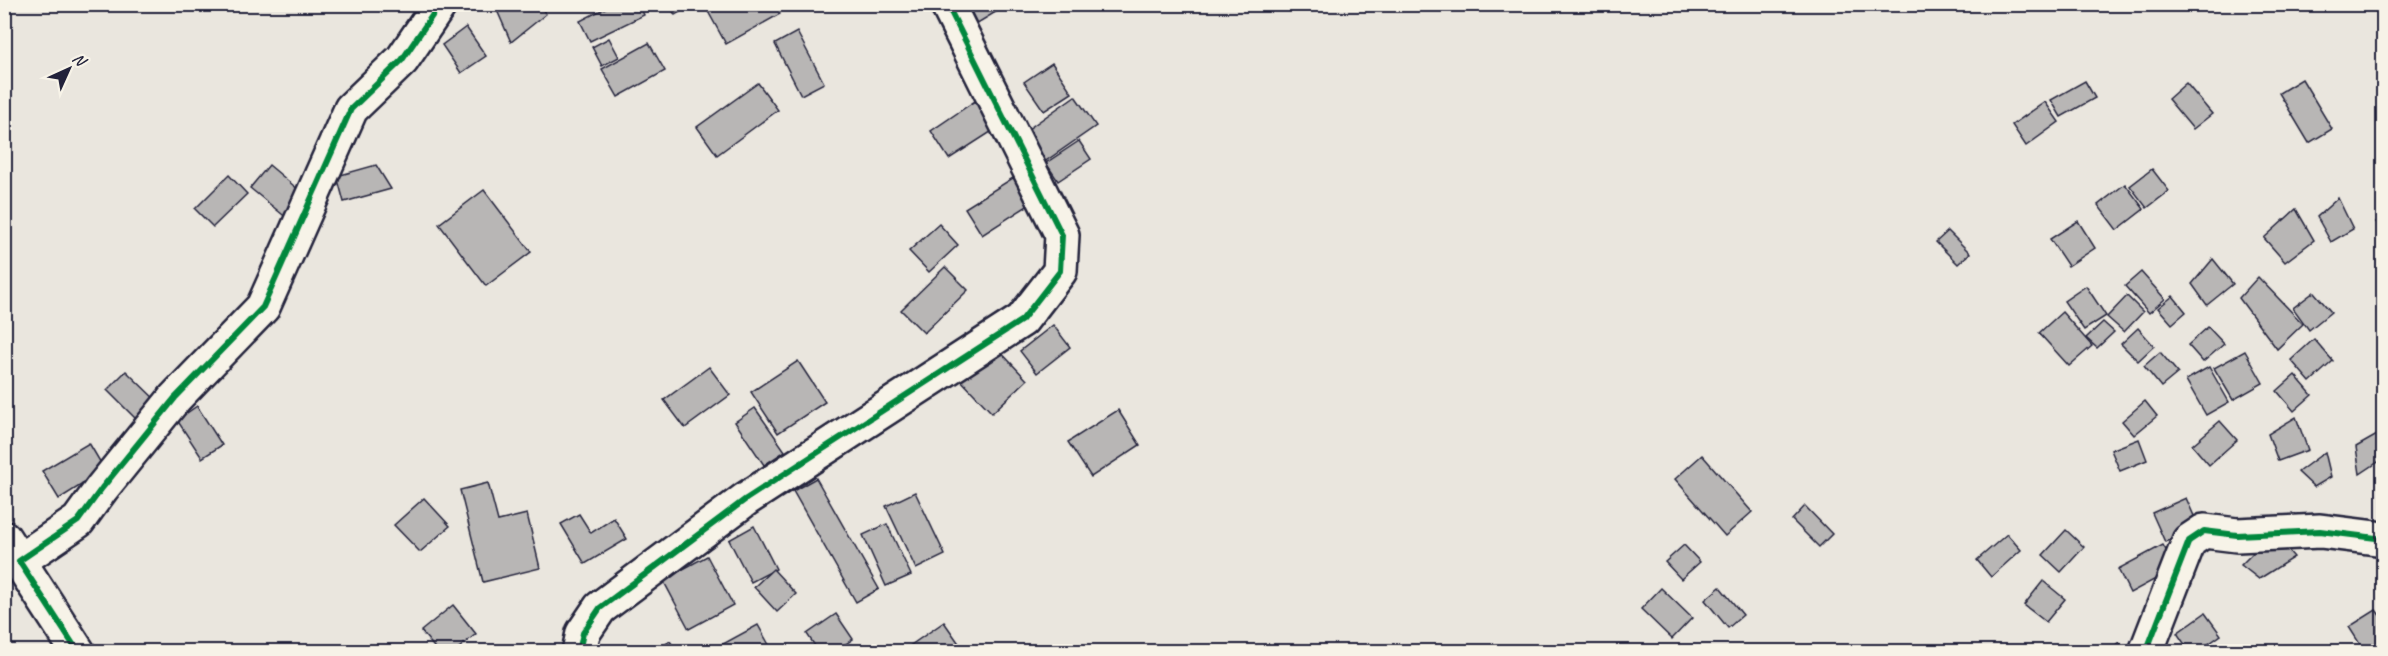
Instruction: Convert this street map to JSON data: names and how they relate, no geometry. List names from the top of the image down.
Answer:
{
  "north": "top right"
}
